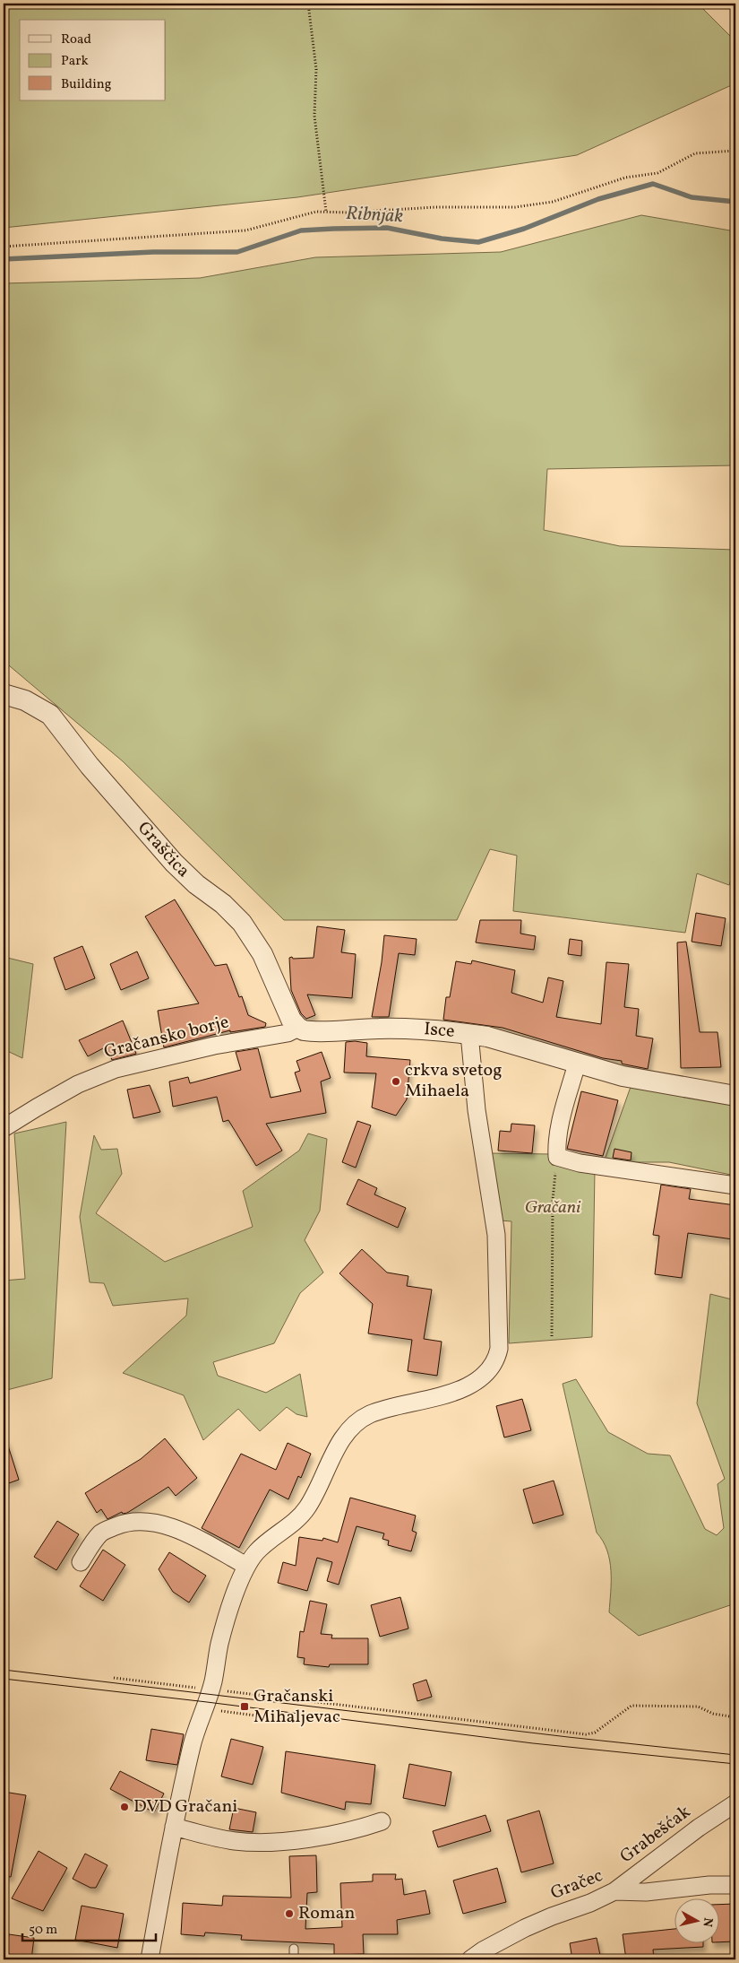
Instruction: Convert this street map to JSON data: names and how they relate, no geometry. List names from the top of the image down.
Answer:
{
  "streets": {
    "street": [
      "Graščica",
      "Isce",
      "Gračansko borje",
      "Grabešćak",
      "Gračec"
    ]
  },
  "crossings": [
    ["Graščica", "Isce"],
    ["Graščica", "Gračansko borje"],
    ["Isce", "Gračansko borje"],
    ["Grabešćak", "Gračec"]
  ],
  "water": ["Ribnjak"],
  "parks": ["Gračani"],
  "places": {
    "other": ["crkva svetog Mihaela", "DVD Gračani", "Roman"],
    "transit": ["Gračanski Mihaljevac"]
  },
  "legend": ["Road", "Park", "Building"],
  "scale_bar": "50 m",
  "north": "right"
}
